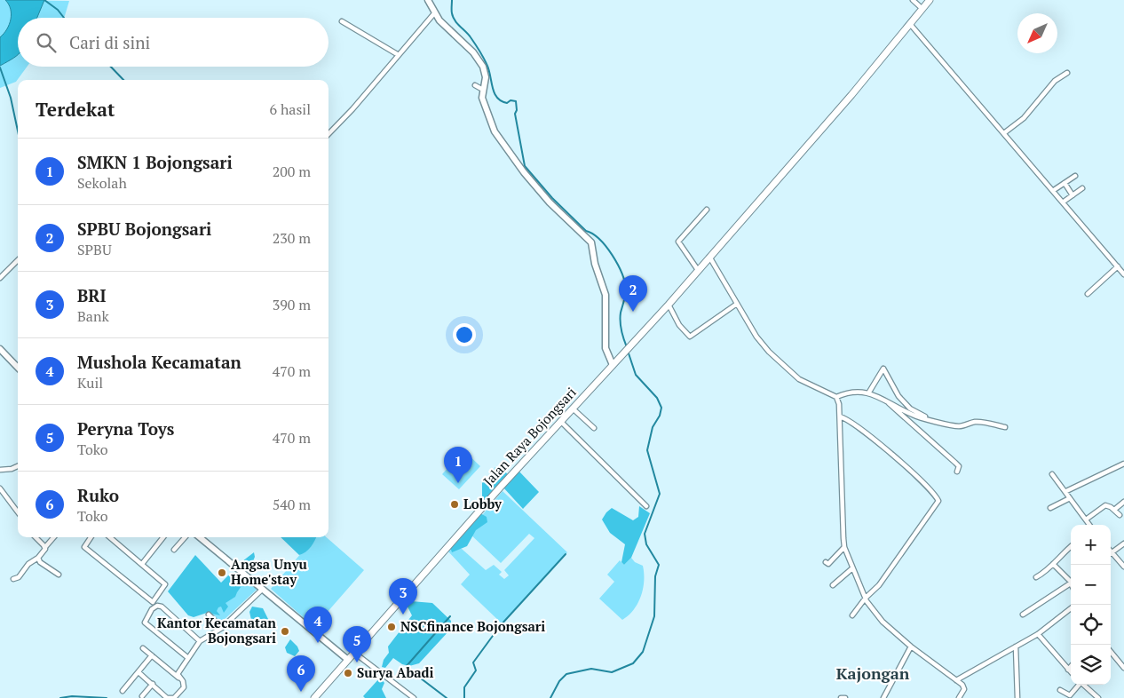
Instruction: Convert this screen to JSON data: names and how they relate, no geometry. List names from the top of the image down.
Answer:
{
  "streets": {
    "main road": ["Jalan Raya Bojongsari"]
  },
  "districts": ["Kajongan"],
  "places": [
    "Lobby",
    "Angsa Unyu Home'stay",
    "NSCfinance Bojongsari",
    "Kantor Kecamatan Bojongsari",
    "Surya Abadi"
  ],
  "north": "bottom left",
  "page": {
    "search": "Cari di sini",
    "heading": ["Terdekat", "6 hasil"],
    "list": [
      {
        "mark": "1",
        "name": "SMKN 1 Bojongsari",
        "note": "Sekolah",
        "value": "200 m"
      },
      {
        "mark": "2",
        "name": "SPBU Bojongsari",
        "note": "SPBU",
        "value": "230 m"
      },
      {
        "mark": "3",
        "name": "BRI",
        "note": "Bank",
        "value": "390 m"
      },
      {
        "mark": "4",
        "name": "Mushola Kecamatan",
        "note": "Kuil",
        "value": "470 m"
      },
      {
        "mark": "5",
        "name": "Peryna Toys",
        "note": "Toko",
        "value": "470 m"
      },
      {
        "mark": "6",
        "name": "Ruko",
        "note": "Toko",
        "value": "540 m"
      }
    ],
    "pins": [
      "2",
      "1",
      "3",
      "4",
      "5",
      "6"
    ],
    "map_buttons": ["+", "−"]
  }
}
